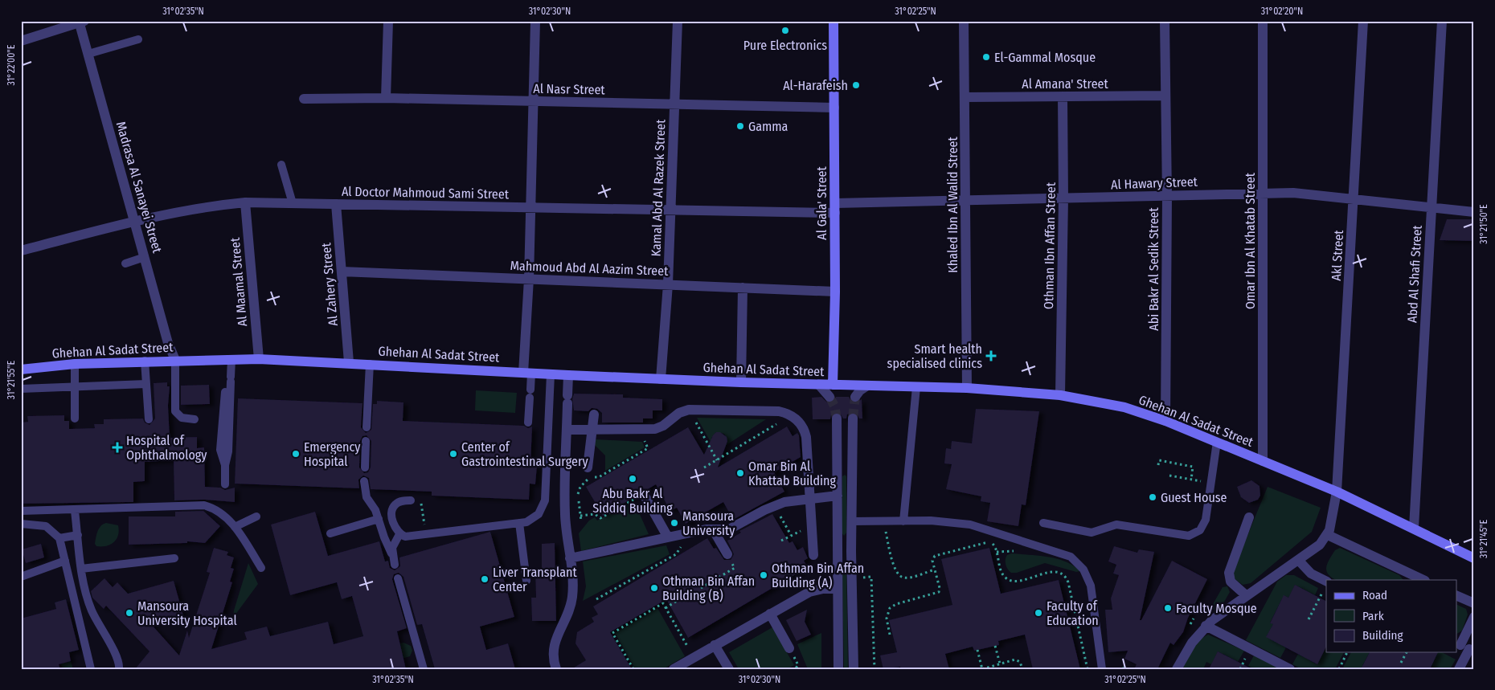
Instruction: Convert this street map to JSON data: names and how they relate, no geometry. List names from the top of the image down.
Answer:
{
  "streets": {
    "main road": ["Al Gala' Street", "Ghehan Al Sadat Street"],
    "street": [
      "Al Amana' Street",
      "Al Nasr Street",
      "Al Hawary Street",
      "Madrasa Al Sanayei Street",
      "Kamal Abd Al Razek Street",
      "Al Doctor Mahmoud Sami Street",
      "Khaled Ibn Al Walid Street",
      "Omar Ibn Al Khatab Street",
      "Othman Ibn Affan Street",
      "Akl Street",
      "Mahmoud Abd Al Aazim Street",
      "Abi Bakr Al Sedik Street",
      "Abd Al Shafi Street",
      "Al Maamal Street",
      "Al Zahery Street"
    ]
  },
  "crossings": [
    ["Al Amana' Street", "Khaled Ibn Al Walid Street"],
    ["Al Amana' Street", "Othman Ibn Affan Street"],
    ["Al Amana' Street", "Abi Bakr Al Sedik Street"],
    ["Al Nasr Street", "Kamal Abd Al Razek Street"],
    ["Al Nasr Street", "Al Gala' Street"],
    ["Al Hawary Street", "Al Doctor Mahmoud Sami Street"],
    ["Al Hawary Street", "Al Gala' Street"],
    ["Al Hawary Street", "Khaled Ibn Al Walid Street"],
    ["Al Hawary Street", "Omar Ibn Al Khatab Street"],
    ["Al Hawary Street", "Othman Ibn Affan Street"],
    ["Al Hawary Street", "Akl Street"],
    ["Al Hawary Street", "Abi Bakr Al Sedik Street"],
    ["Al Hawary Street", "Abd Al Shafi Street"],
    ["Madrasa Al Sanayei Street", "Al Doctor Mahmoud Sami Street"],
    ["Madrasa Al Sanayei Street", "Ghehan Al Sadat Street"],
    ["Kamal Abd Al Razek Street", "Al Doctor Mahmoud Sami Street"],
    ["Kamal Abd Al Razek Street", "Mahmoud Abd Al Aazim Street"],
    ["Kamal Abd Al Razek Street", "Ghehan Al Sadat Street"],
    ["Al Doctor Mahmoud Sami Street", "Al Gala' Street"],
    ["Al Doctor Mahmoud Sami Street", "Al Maamal Street"],
    ["Al Doctor Mahmoud Sami Street", "Al Zahery Street"],
    ["Al Gala' Street", "Mahmoud Abd Al Aazim Street"],
    ["Al Gala' Street", "Ghehan Al Sadat Street"],
    ["Khaled Ibn Al Walid Street", "Ghehan Al Sadat Street"],
    ["Omar Ibn Al Khatab Street", "Ghehan Al Sadat Street"],
    ["Othman Ibn Affan Street", "Ghehan Al Sadat Street"],
    ["Akl Street", "Ghehan Al Sadat Street"],
    ["Mahmoud Abd Al Aazim Street", "Al Zahery Street"],
    ["Abi Bakr Al Sedik Street", "Ghehan Al Sadat Street"],
    ["Abd Al Shafi Street", "Ghehan Al Sadat Street"],
    ["Al Maamal Street", "Ghehan Al Sadat Street"],
    ["Al Zahery Street", "Ghehan Al Sadat Street"]
  ],
  "places": {
    "other": [
      "Pure Electronics",
      "El-Gammal Mosque",
      "Al-Harafeish",
      "Gamma",
      "Emergency Hospital",
      "Center of Gastrointestinal Surgery",
      "Omar Bin Al Khattab Building",
      "Abu Bakr Al Siddiq Building",
      "Guest House",
      "Mansoura University",
      "Othman Bin Affan Building (A)",
      "Liver Transplant Center",
      "Othman Bin Affan Building (B)",
      "Faculty Mosque",
      "Mansoura University Hospital",
      "Faculty of Education"
    ],
    "health": ["Smart health specialised clinics", "Hospital of Ophthalmology"]
  },
  "legend": ["Road", "Park", "Building"],
  "coordinates": [
    "31°02'35\"N",
    "31°02'30\"N",
    "31°02'25\"N",
    "31°02'20\"N",
    "31°22'00\"E",
    "31°21'50\"E",
    "31°21'55\"E",
    "31°21'45\"E"
  ]
}
